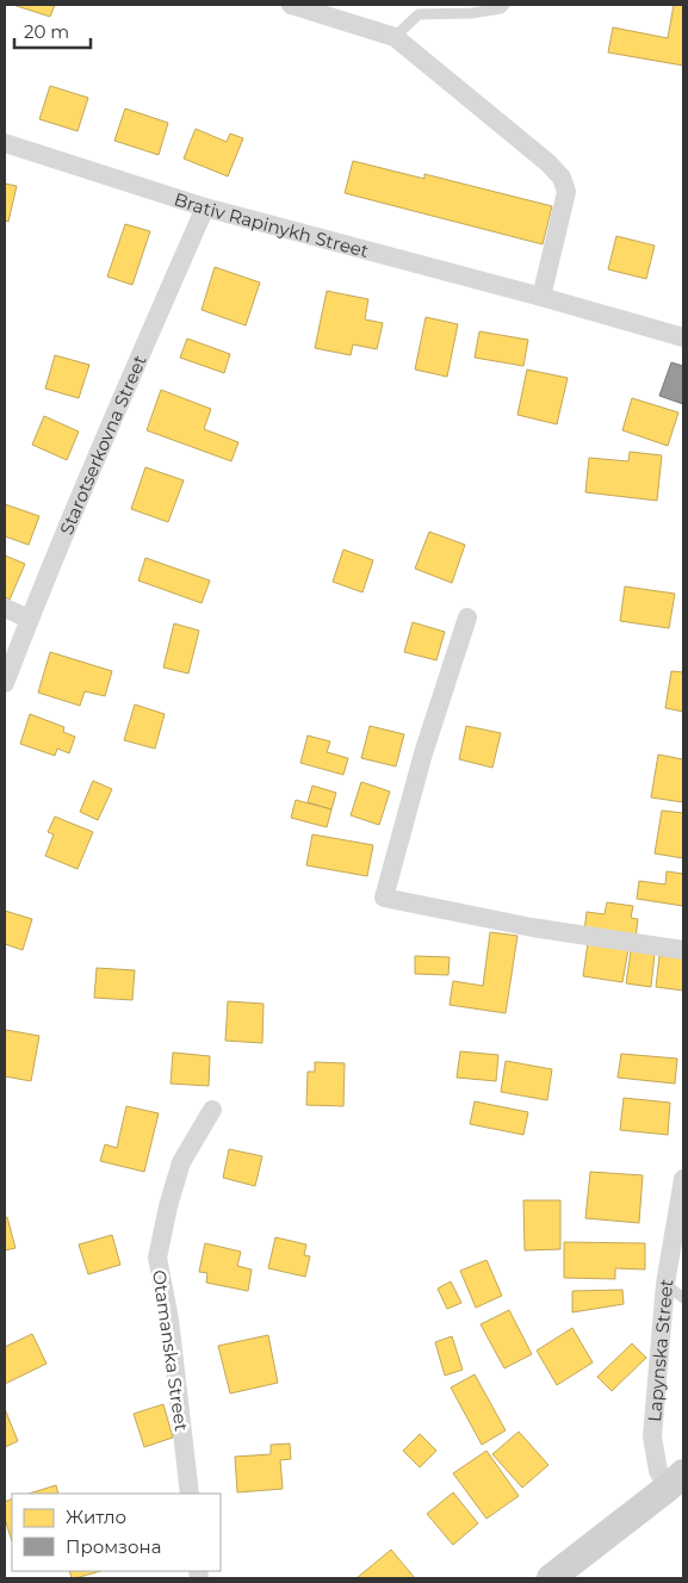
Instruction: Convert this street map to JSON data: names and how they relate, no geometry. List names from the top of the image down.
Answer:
{
  "streets": {
    "street": [
      "Brativ Rapinykh Street",
      "Starotserkovna Street",
      "Otamanska Street",
      "Lapynska Street"
    ]
  },
  "crossings": [
    ["Brativ Rapinykh Street", "Starotserkovna Street"]
  ],
  "legend": ["Житло", "Промзона"],
  "scale_bar": "20 m"
}
